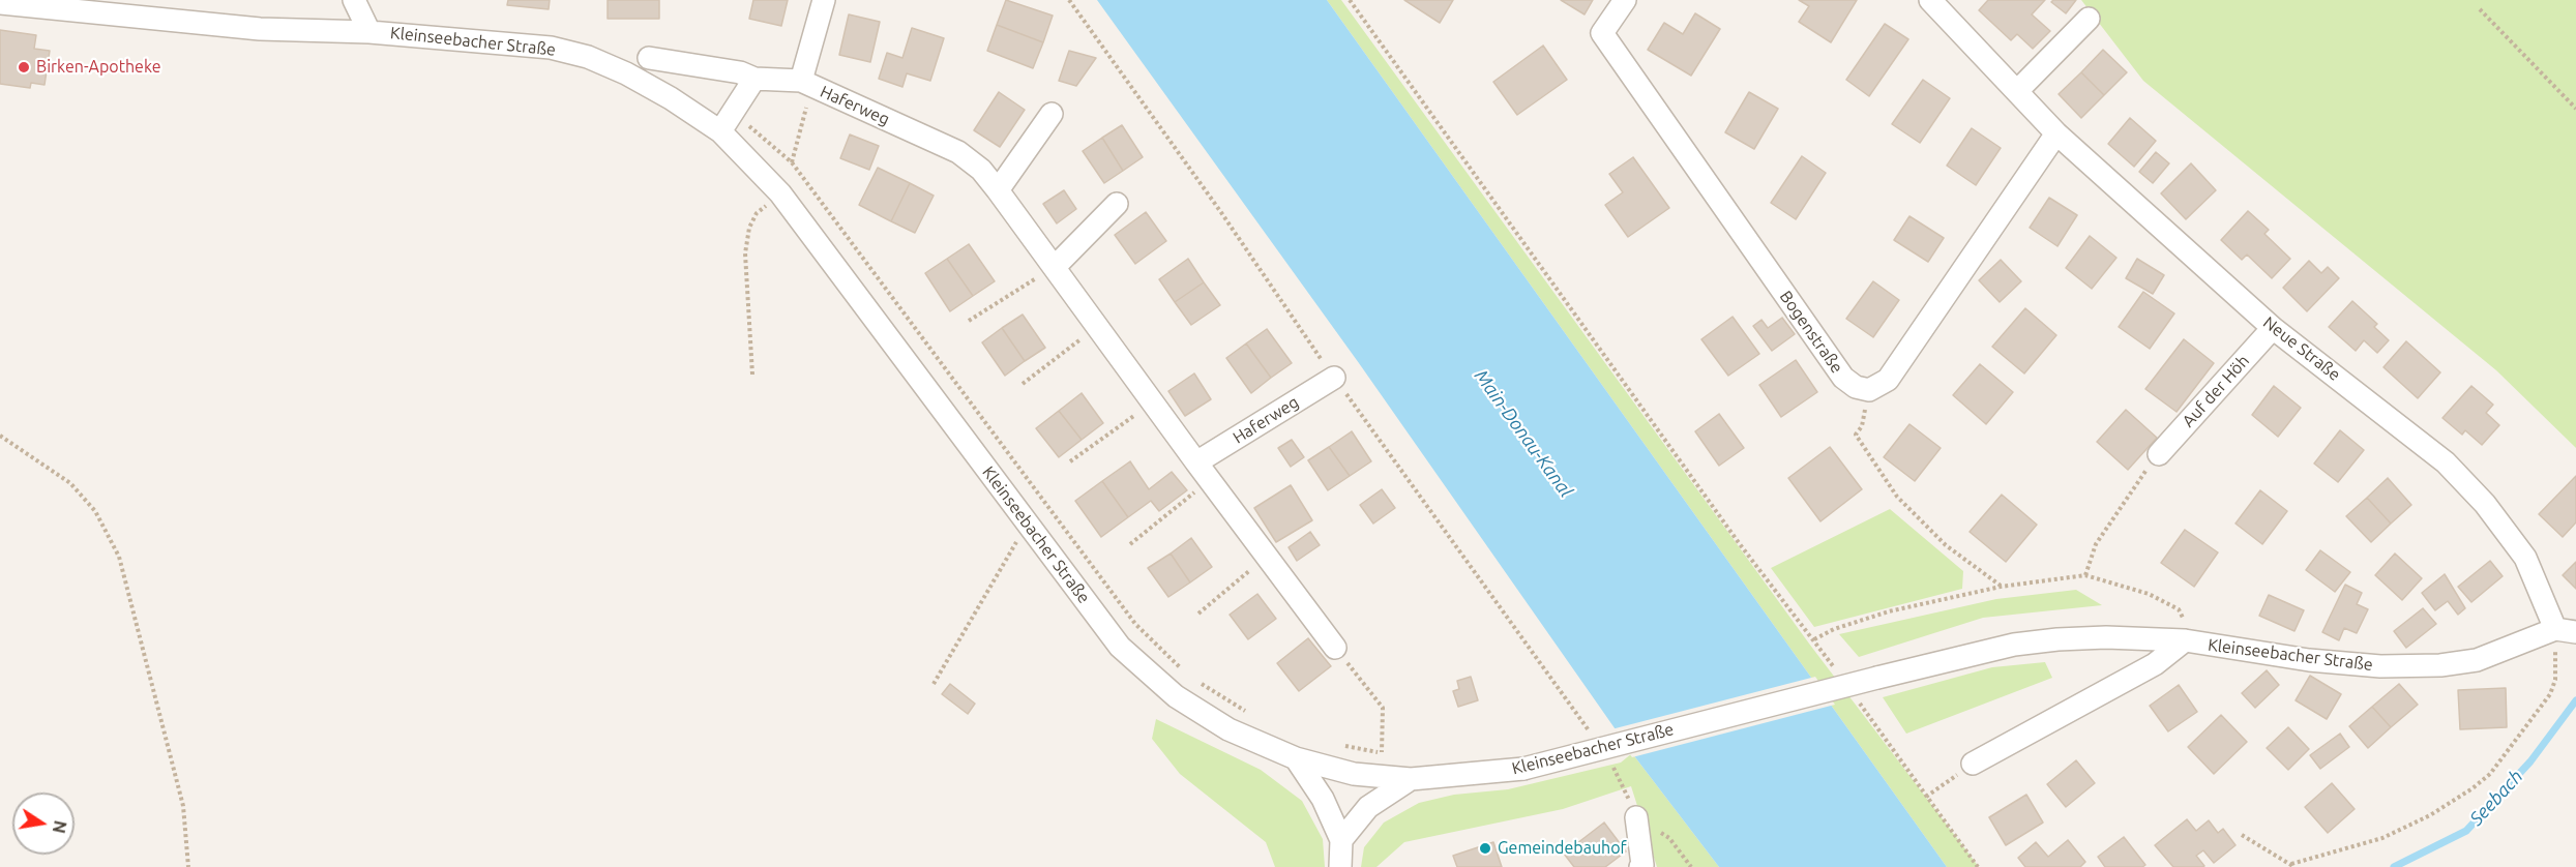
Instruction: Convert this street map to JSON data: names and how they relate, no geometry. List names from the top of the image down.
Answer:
{
  "streets": {
    "street": [
      "Kleinseebacher Straße",
      "Haferweg",
      "Bogenstraße",
      "Neue Straße",
      "Auf der Höh"
    ]
  },
  "crossings": [
    ["Kleinseebacher Straße", "Neue Straße"],
    ["Bogenstraße", "Neue Straße"],
    ["Neue Straße", "Auf der Höh"]
  ],
  "water": ["Main-Donau-Kanal", "Seebach"],
  "places": ["Birken-Apotheke", "Gemeindebauhof"],
  "north": "right"
}
